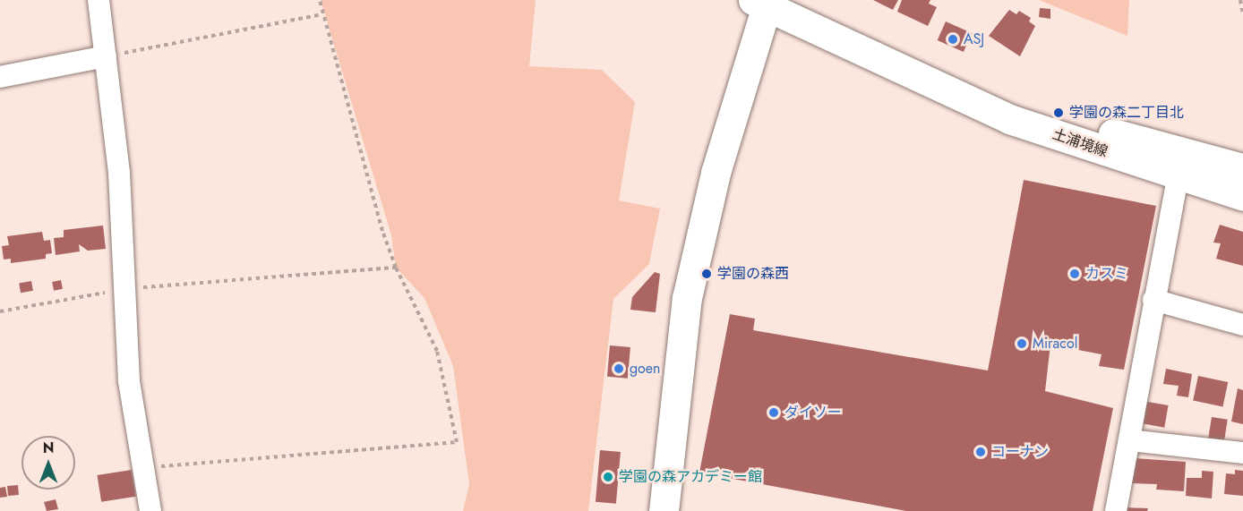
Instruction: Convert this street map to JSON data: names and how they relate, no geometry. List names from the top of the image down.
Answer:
{
  "streets": {
    "main road": ["土浦境線"]
  },
  "places": [
    "ASJ",
    "学園の森二丁目北",
    "学園の森西",
    "カスミ",
    "Miracol",
    "goen",
    "ダイソー",
    "コーナン",
    "学園の森アカデミー館"
  ],
  "north": "top"
}
